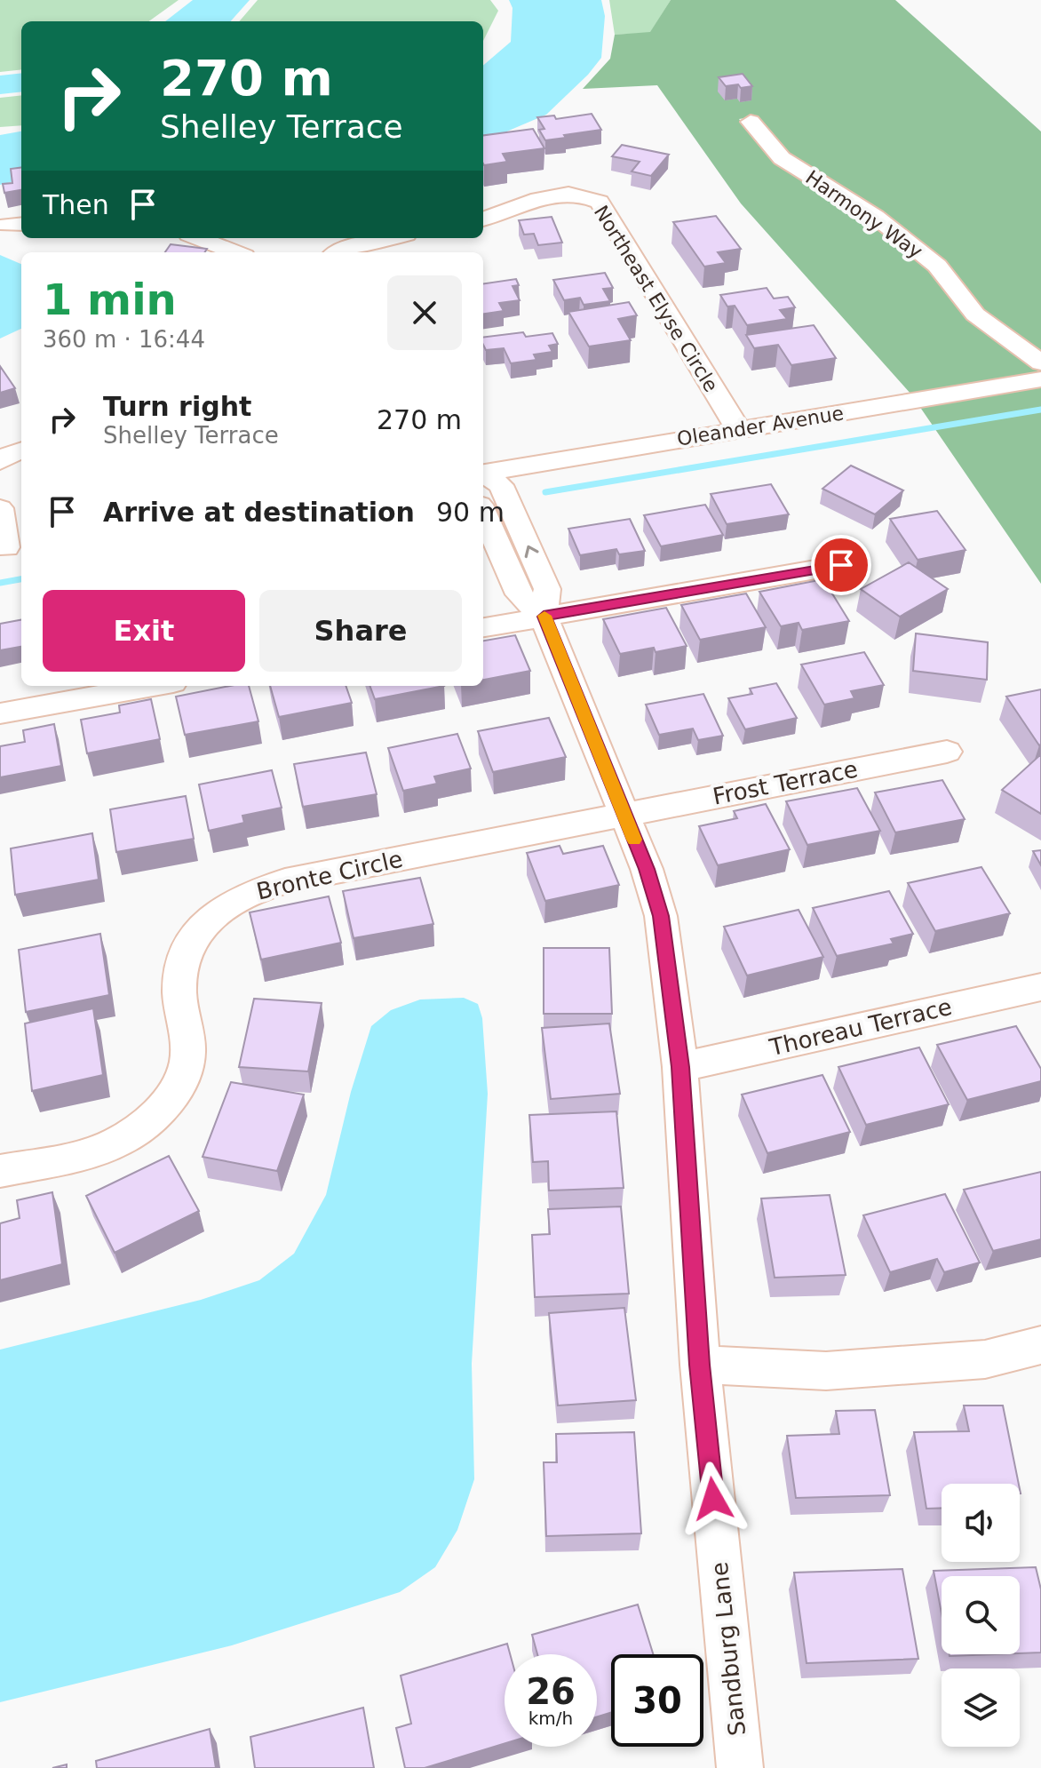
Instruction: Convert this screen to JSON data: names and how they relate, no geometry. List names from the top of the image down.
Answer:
{
  "streets": {
    "street": [
      "Harmony Way",
      "Northeast Elyse Circle",
      "Oleander Avenue",
      "Frost Terrace",
      "Bronte Circle",
      "Thoreau Terrace",
      "Sandburg Lane"
    ]
  },
  "crossings": [
    ["Northeast Elyse Circle", "Oleander Avenue"],
    ["Frost Terrace", "Bronte Circle"],
    ["Frost Terrace", "Sandburg Lane"],
    ["Bronte Circle", "Sandburg Lane"],
    ["Thoreau Terrace", "Sandburg Lane"]
  ],
  "page": {
    "turn": ["270 m", "Shelley Terrace"],
    "then": "Then",
    "heading": ["1 min", "360 m · 16:44"],
    "list": [
      {
        "name": "Turn right",
        "note": "Shelley Terrace",
        "value": "270 m"
      },
      {
        "name": "Arrive at destination",
        "value": "90 m"
      }
    ],
    "buttons": ["Exit", "Share"],
    "speed": "26 km/h",
    "limit": "30"
  }
}
